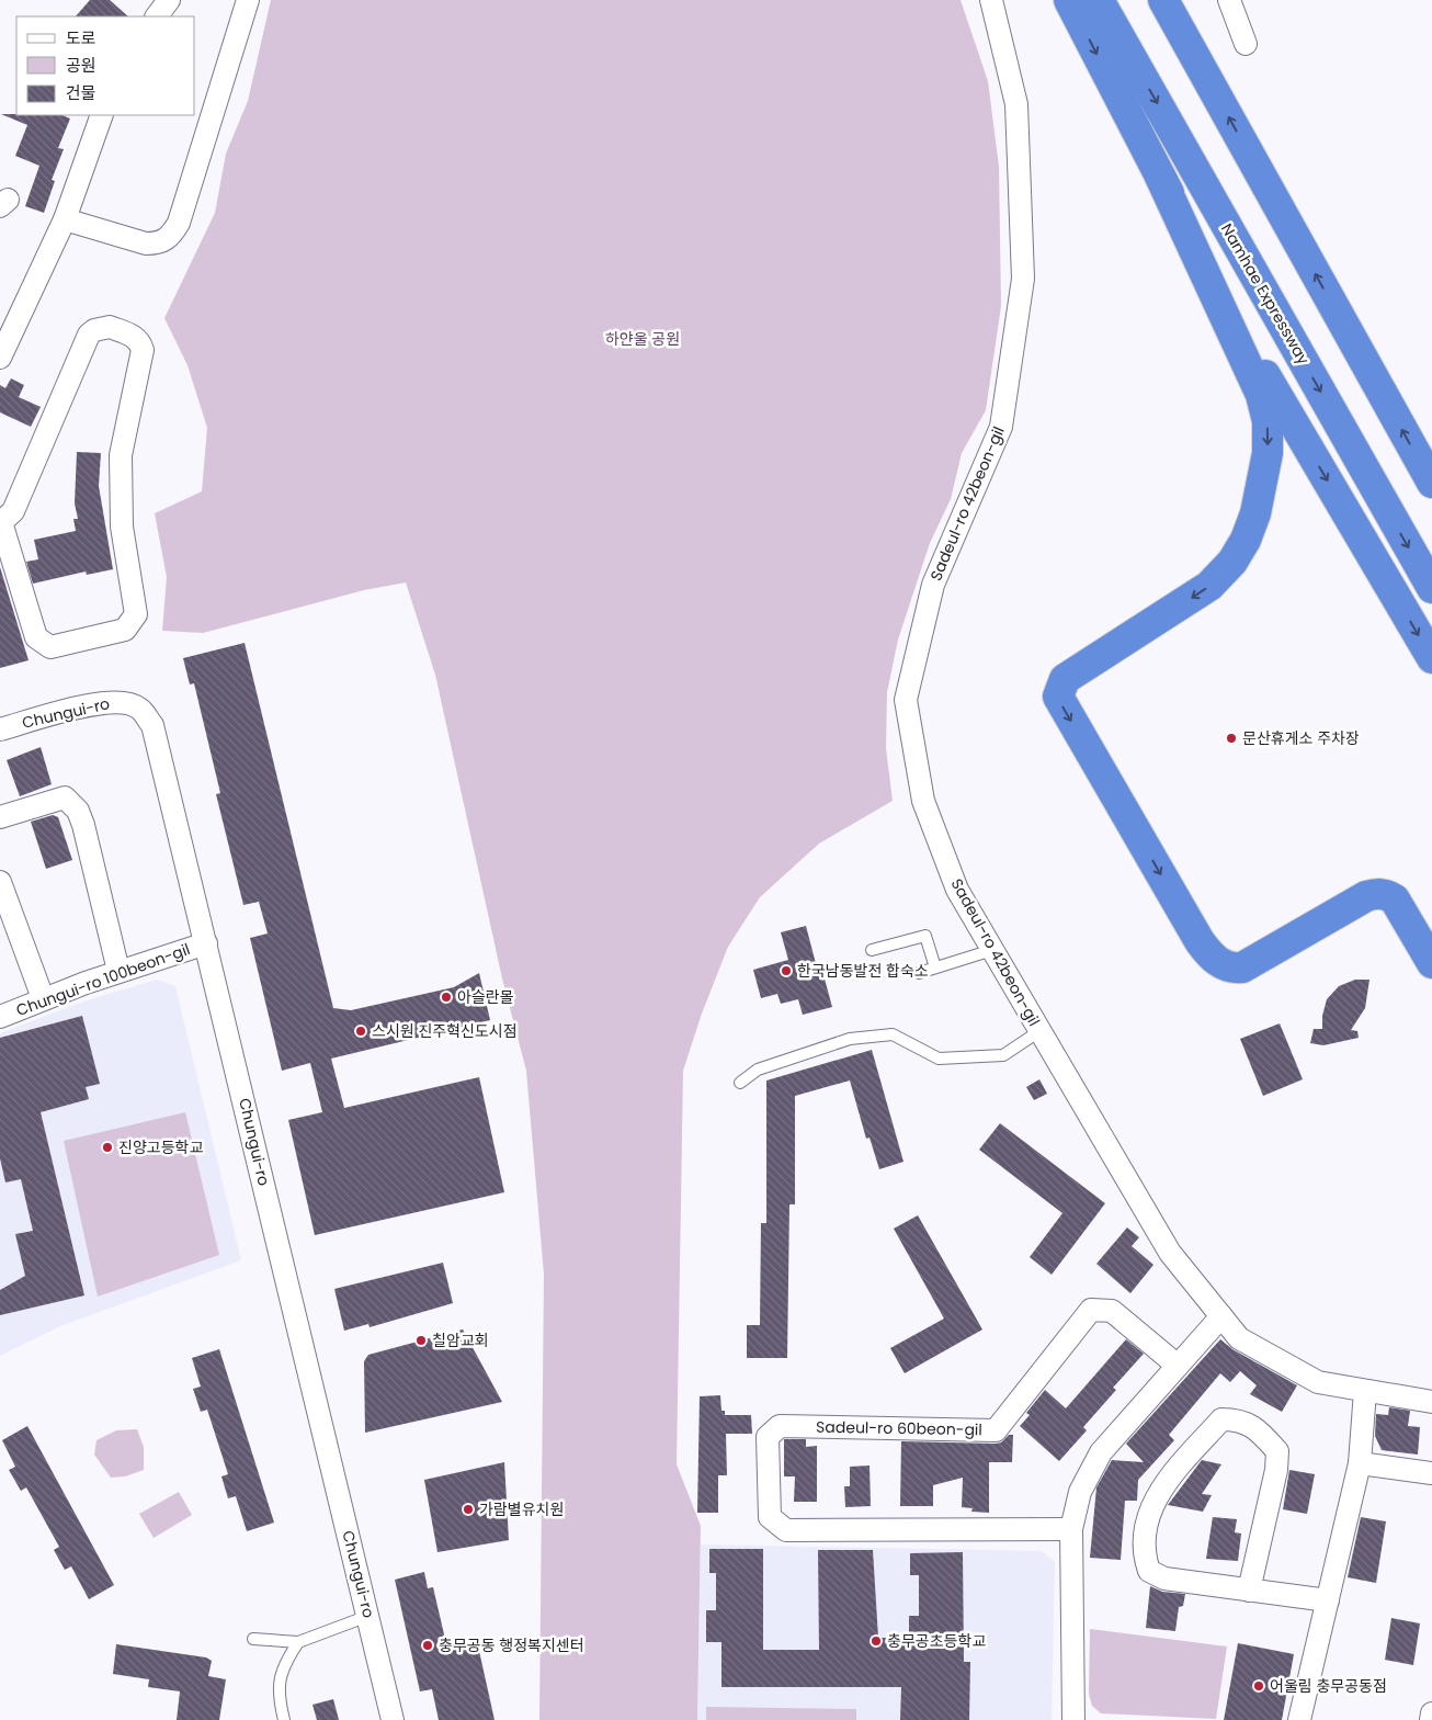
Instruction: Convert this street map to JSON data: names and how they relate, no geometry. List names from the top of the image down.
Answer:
{
  "streets": {
    "highway": ["Namhae Expressway"],
    "street": [
      "Sadeul-ro 42beon-gil",
      "Chungui-ro",
      "Chungui-ro 100beon-gil",
      "Sadeul-ro 60beon-gil"
    ]
  },
  "crossings": [
    ["Chungui-ro", "Chungui-ro 100beon-gil"]
  ],
  "parks": ["하얀울 공원"],
  "places": [
    "문산휴게소 주차장",
    "한국남동발전 합숙소",
    "아슬란몰",
    "스시원 진주혁신도시점",
    "진양고등학교",
    "칠암교회",
    "가람별유치원",
    "충무공초등학교",
    "충무공동 행정복지센터",
    "어울림 충무공동점"
  ],
  "legend": ["도로", "공원", "건물"]
}
